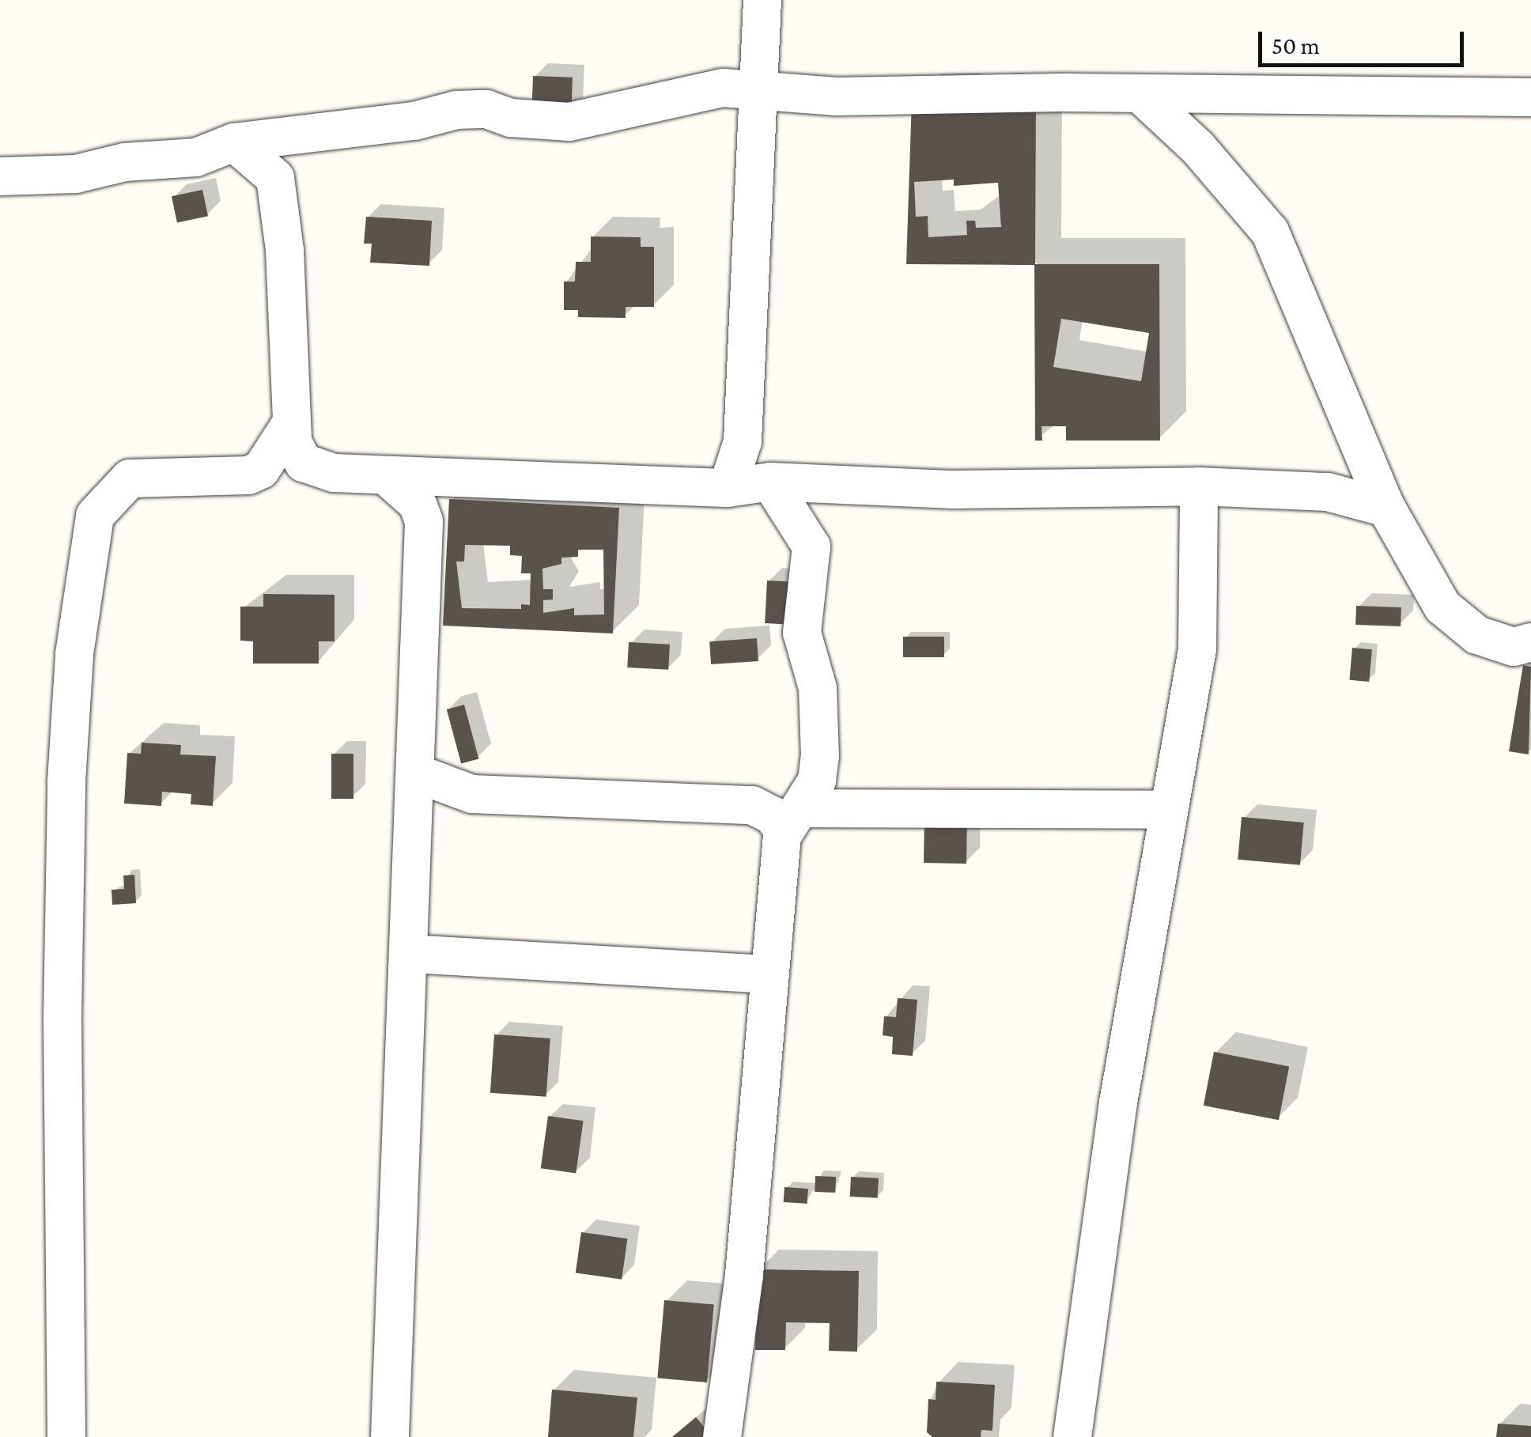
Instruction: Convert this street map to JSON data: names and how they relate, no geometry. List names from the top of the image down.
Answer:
{
  "scale_bar": "50 m"
}
